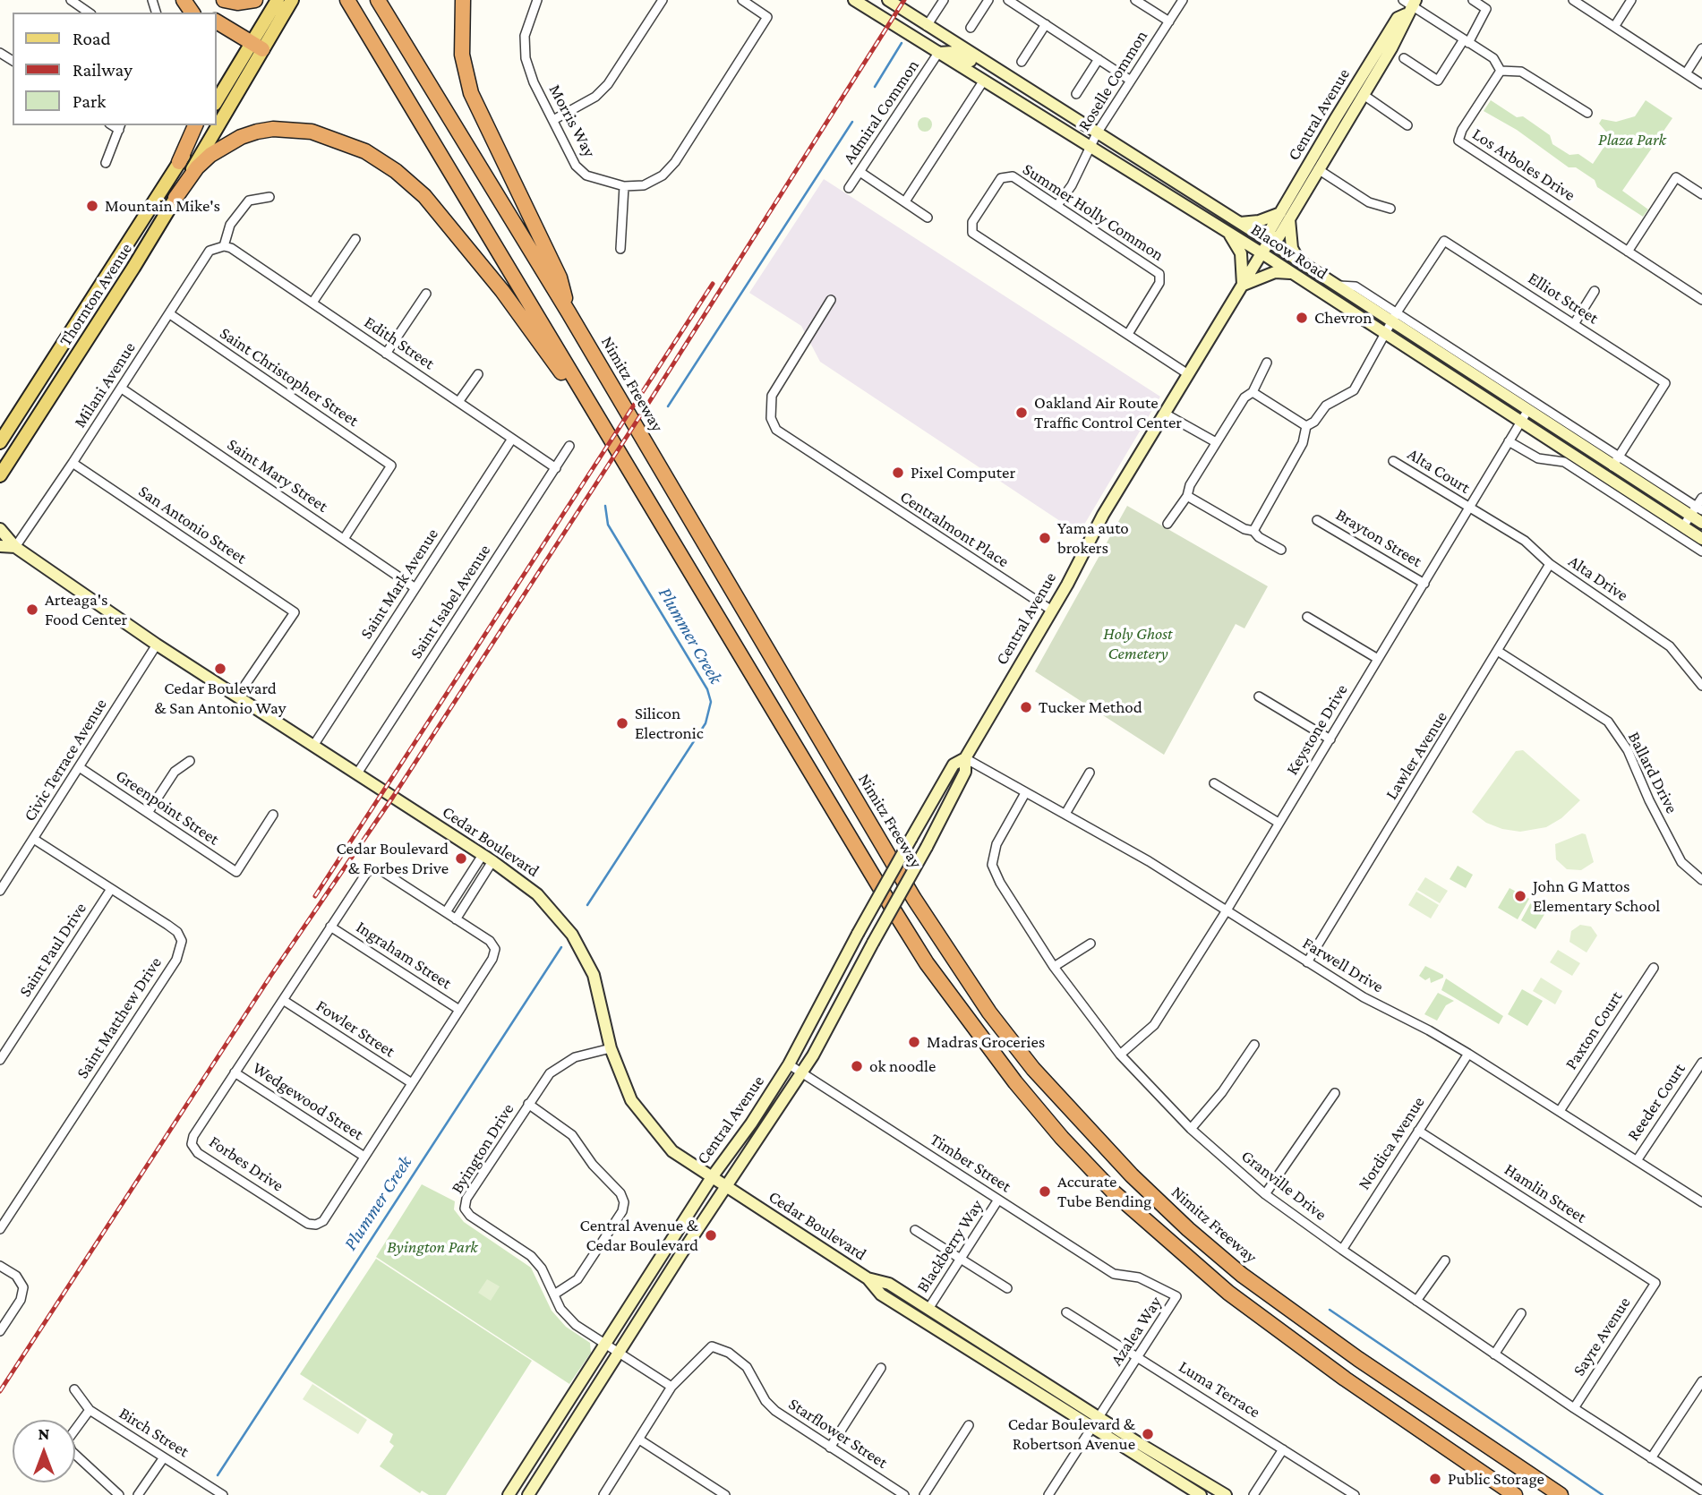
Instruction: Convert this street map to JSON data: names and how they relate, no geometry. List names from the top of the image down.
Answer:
{
  "streets": {
    "highway": ["Nimitz Freeway"],
    "main road": [
      "Central Avenue",
      "Blacow Road",
      "Thornton Avenue",
      "Cedar Boulevard"
    ],
    "street": [
      "Roselle Common",
      "Admiral Common",
      "Morris Way",
      "Los Arboles Drive",
      "Summer Holly Common",
      "Elliot Street",
      "Edith Street",
      "Saint Christopher Street",
      "Milani Avenue",
      "Alta Court",
      "Saint Mary Street",
      "San Antonio Street",
      "Centralmont Place",
      "Brayton Street",
      "Alta Drive",
      "Saint Mark Avenue",
      "Saint Isabel Avenue",
      "Keystone Drive",
      "Lawler Avenue",
      "Civic Terrace Avenue",
      "Ballard Drive",
      "Greenpoint Street",
      "Saint Paul Drive",
      "Ingraham Street",
      "Farwell Drive",
      "Saint Matthew Drive",
      "Fowler Street",
      "Paxton Court",
      "Wedgewood Street",
      "Reeder Court",
      "Nordica Avenue",
      "Byington Drive",
      "Timber Street",
      "Forbes Drive",
      "Granville Drive",
      "Hamlin Street",
      "Blackberry Way",
      "Azalea Way",
      "Sayre Avenue",
      "Luma Terrace",
      "Birch Street",
      "Starflower Street"
    ]
  },
  "crossings": [
    ["Roselle Common", "Summer Holly Common"],
    ["Roselle Common", "Blacow Road"],
    ["Admiral Common", "Blacow Road"],
    ["Central Avenue", "Summer Holly Common"],
    ["Central Avenue", "Blacow Road"],
    ["Central Avenue", "Centralmont Place"],
    ["Central Avenue", "Cedar Boulevard"],
    ["Central Avenue", "Farwell Drive"],
    ["Central Avenue", "Byington Drive"],
    ["Central Avenue", "Timber Street"],
    ["Blacow Road", "Elliot Street"],
    ["Blacow Road", "Keystone Drive"],
    ["Edith Street", "Milani Avenue"],
    ["Edith Street", "Saint Mark Avenue"],
    ["Edith Street", "Saint Isabel Avenue"],
    ["Saint Christopher Street", "Milani Avenue"],
    ["Saint Christopher Street", "Saint Mary Street"],
    ["Milani Avenue", "Saint Mary Street"],
    ["Milani Avenue", "San Antonio Street"],
    ["Milani Avenue", "Cedar Boulevard"],
    ["Alta Court", "Alta Drive"],
    ["Alta Court", "Keystone Drive"],
    ["Saint Mary Street", "Saint Mark Avenue"],
    ["San Antonio Street", "Cedar Boulevard"],
    ["Brayton Street", "Keystone Drive"],
    ["Alta Drive", "Keystone Drive"],
    ["Alta Drive", "Lawler Avenue"],
    ["Saint Mark Avenue", "Cedar Boulevard"],
    ["Saint Isabel Avenue", "Cedar Boulevard"],
    ["Keystone Drive", "Farwell Drive"],
    ["Keystone Drive", "Granville Drive"],
    ["Lawler Avenue", "Ballard Drive"],
    ["Lawler Avenue", "Farwell Drive"],
    ["Civic Terrace Avenue", "Greenpoint Street"],
    ["Civic Terrace Avenue", "Cedar Boulevard"],
    ["Civic Terrace Avenue", "Saint Matthew Drive"],
    ["Cedar Boulevard", "Byington Drive"],
    ["Cedar Boulevard", "Blackberry Way"],
    ["Cedar Boulevard", "Azalea Way"],
    ["Saint Paul Drive", "Saint Matthew Drive"],
    ["Ingraham Street", "Forbes Drive"],
    ["Farwell Drive", "Paxton Court"],
    ["Farwell Drive", "Reeder Court"],
    ["Farwell Drive", "Nordica Avenue"],
    ["Farwell Drive", "Granville Drive"],
    ["Fowler Street", "Forbes Drive"],
    ["Wedgewood Street", "Forbes Drive"],
    ["Nordica Avenue", "Granville Drive"],
    ["Nordica Avenue", "Hamlin Street"],
    ["Timber Street", "Blackberry Way"],
    ["Timber Street", "Azalea Way"],
    ["Granville Drive", "Sayre Avenue"],
    ["Hamlin Street", "Sayre Avenue"],
    ["Azalea Way", "Luma Terrace"]
  ],
  "water": ["Plummer Creek"],
  "parks": ["Plaza Park", "Holy Ghost Cemetery", "Byington Park"],
  "places": [
    "Mountain Mike's",
    "Chevron",
    "Oakland Air Route Traffic Control Center",
    "Pixel Computer",
    "Yama auto brokers",
    "Arteaga's Food Center",
    "Cedar Boulevard & San Antonio Way",
    "Tucker Method",
    "Silicon Electronic",
    "Cedar Boulevard & Forbes Drive",
    "John G Mattos Elementary School",
    "Madras Groceries",
    "ok noodle",
    "Accurate Tube Bending",
    "Central Avenue & Cedar Boulevard",
    "Cedar Boulevard & Robertson Avenue",
    "Public Storage"
  ],
  "legend": ["Road", "Railway", "Park"],
  "north": "top"
}
